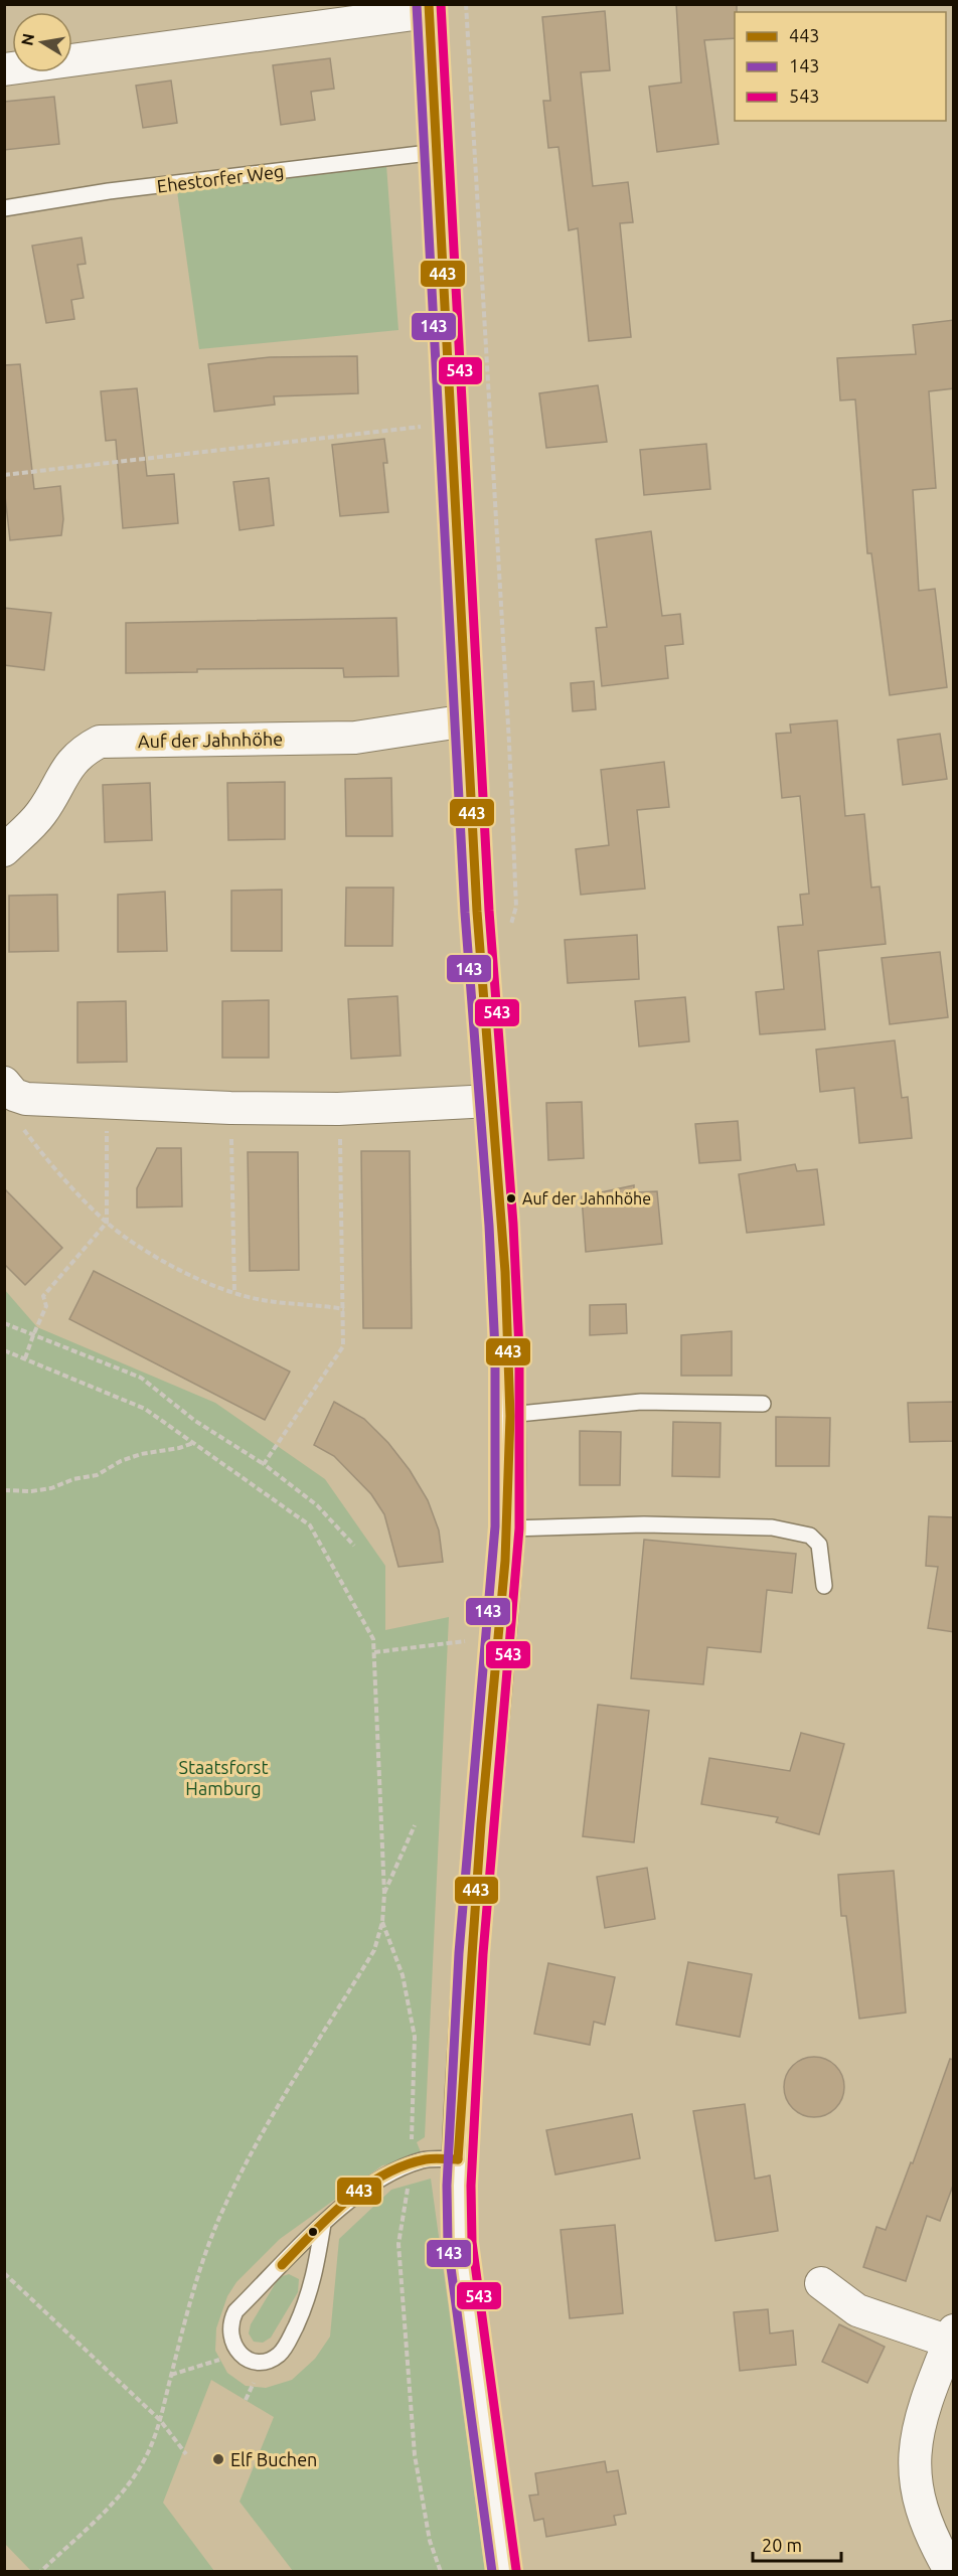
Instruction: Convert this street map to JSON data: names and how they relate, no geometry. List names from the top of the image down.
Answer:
{
  "streets": {
    "street": ["Auf der Jahnhöhe"],
    "lane": ["Ehestorfer Weg"]
  },
  "parks": ["Staatsforst Hamburg"],
  "places": ["Auf der Jahnhöhe", "Elf Buchen"],
  "lines": ["transit line 443", "transit line 543", "transit line 143"],
  "legend": ["443", "143", "543"],
  "scale_bar": "20 m",
  "north": "left"
}
